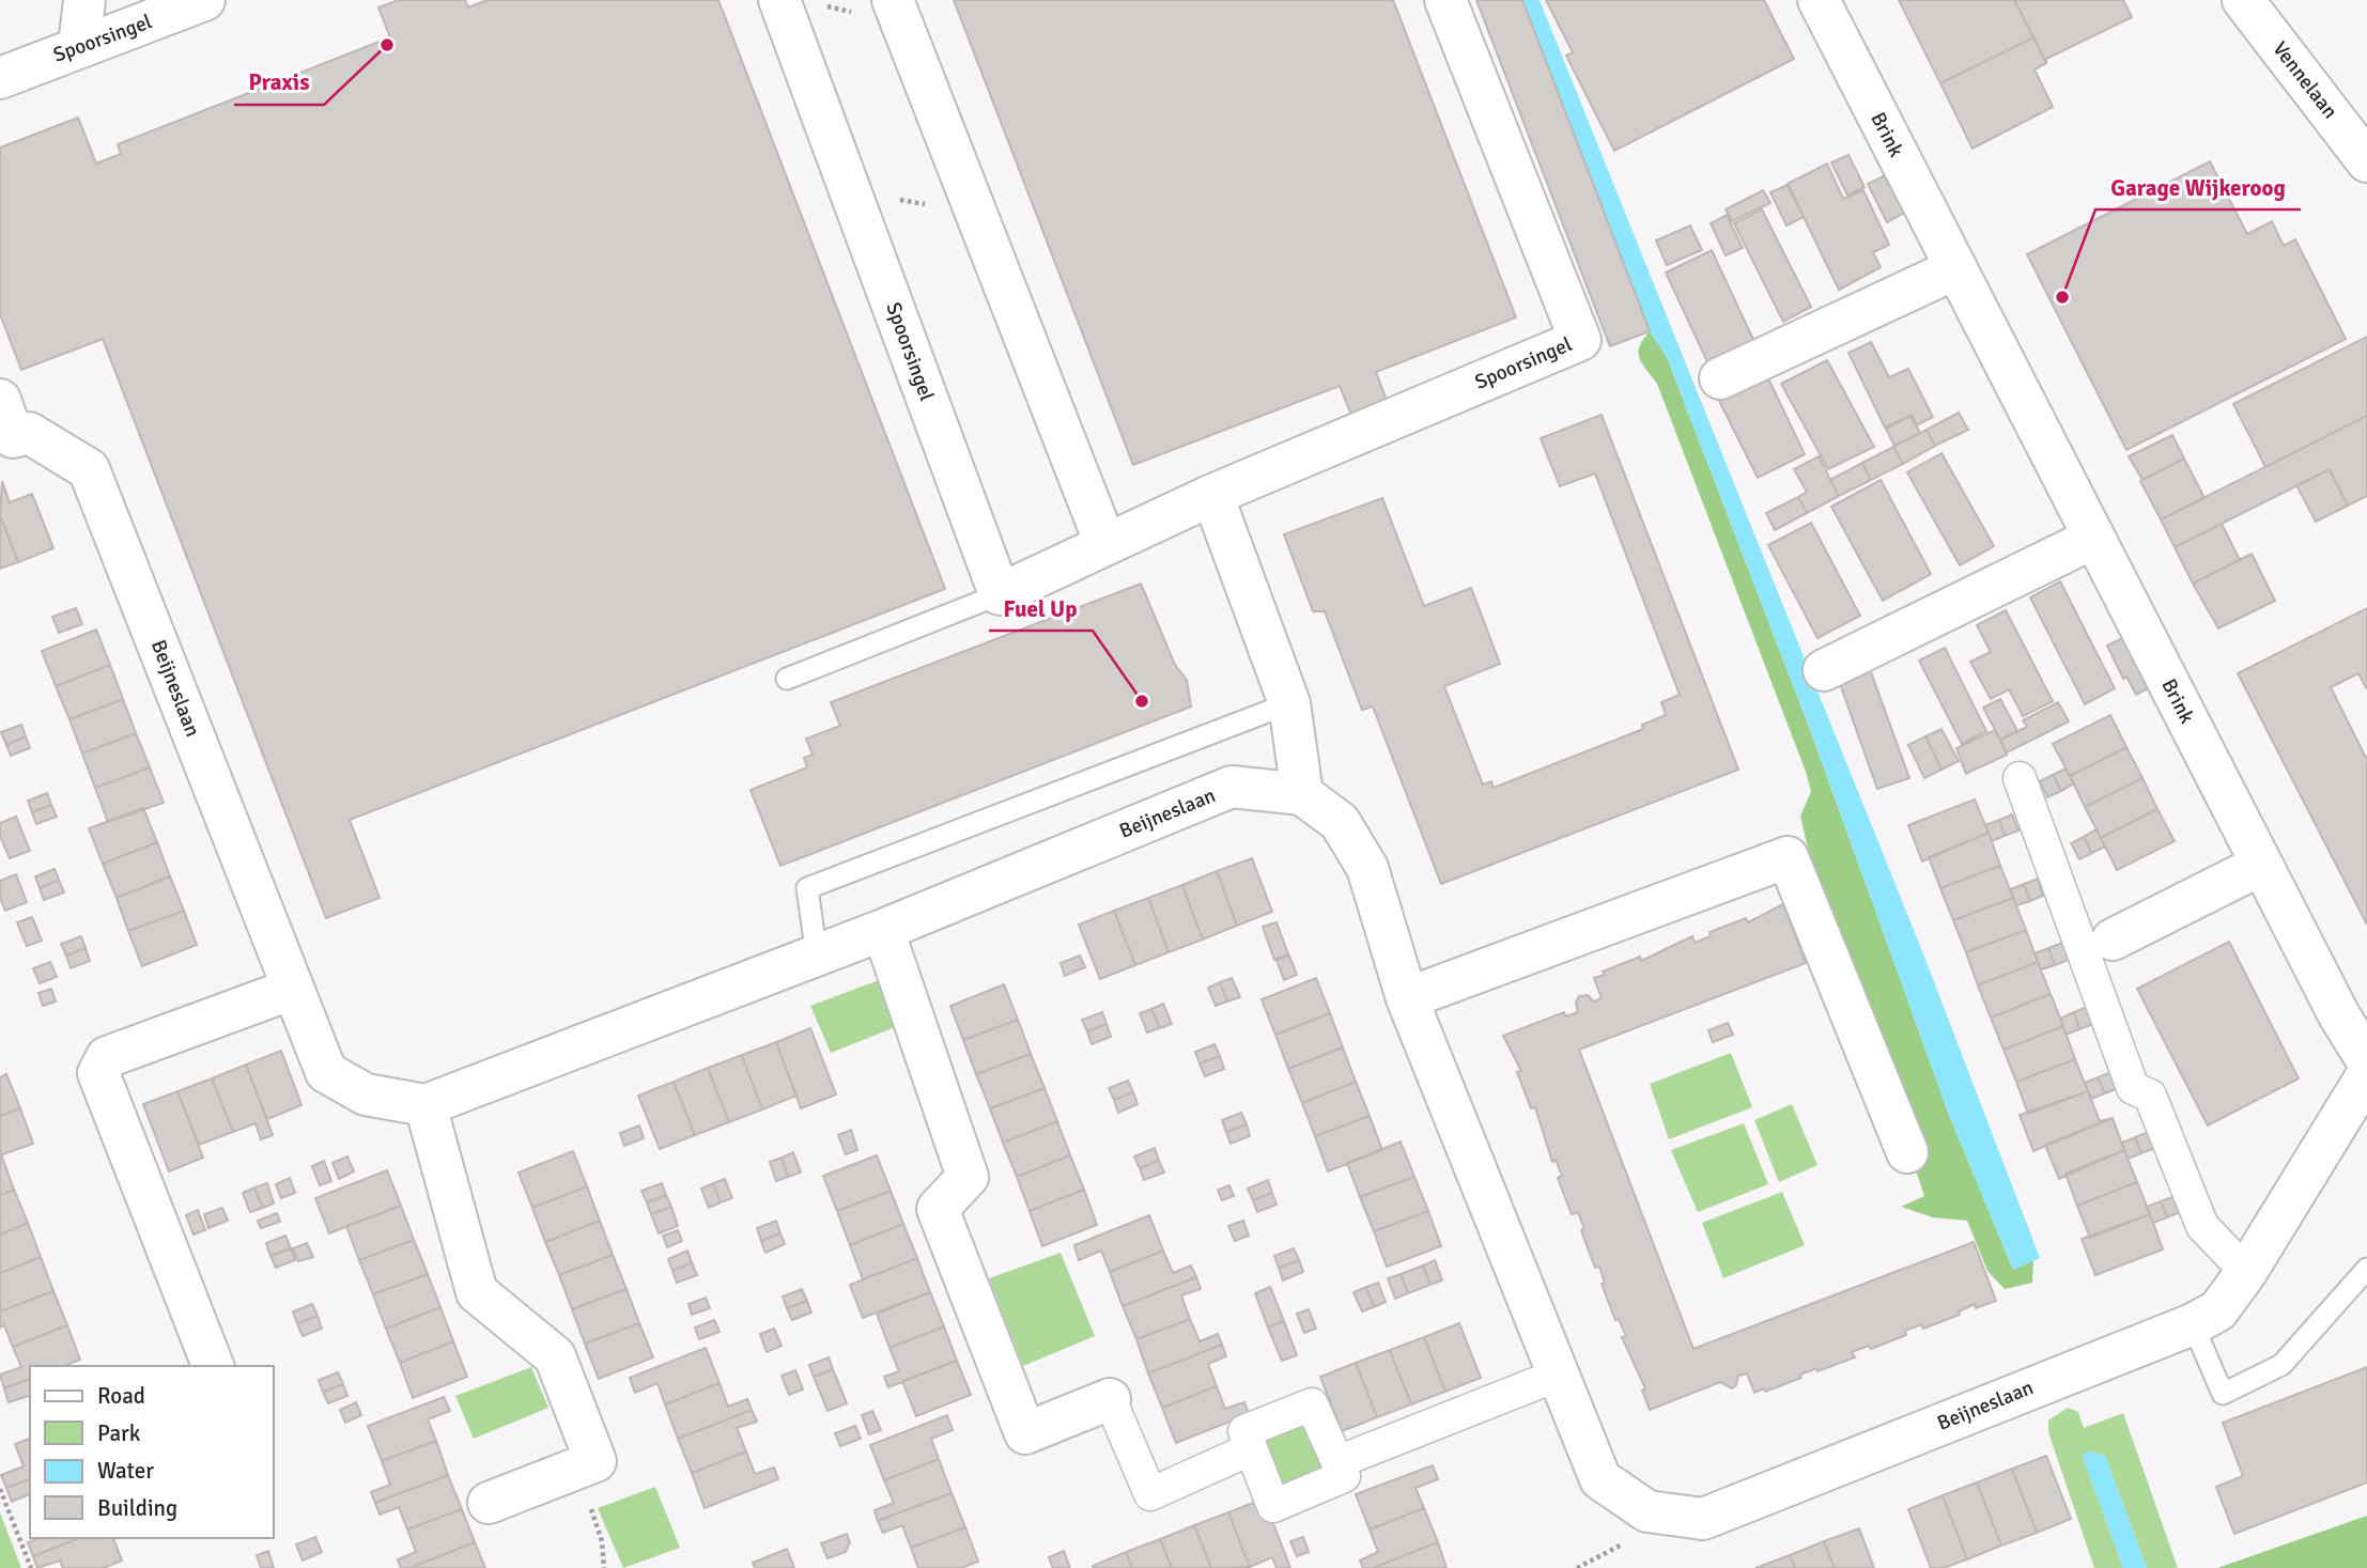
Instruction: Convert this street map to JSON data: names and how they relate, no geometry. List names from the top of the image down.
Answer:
{
  "streets": {
    "street": [
      "Spoorsingel",
      "Vennelaan",
      "Brink",
      "Beijneslaan"
    ]
  },
  "places": ["Praxis", "Garage Wijkeroog", "Fuel Up"],
  "legend": [
    "Road",
    "Park",
    "Water",
    "Building"
  ]
}
